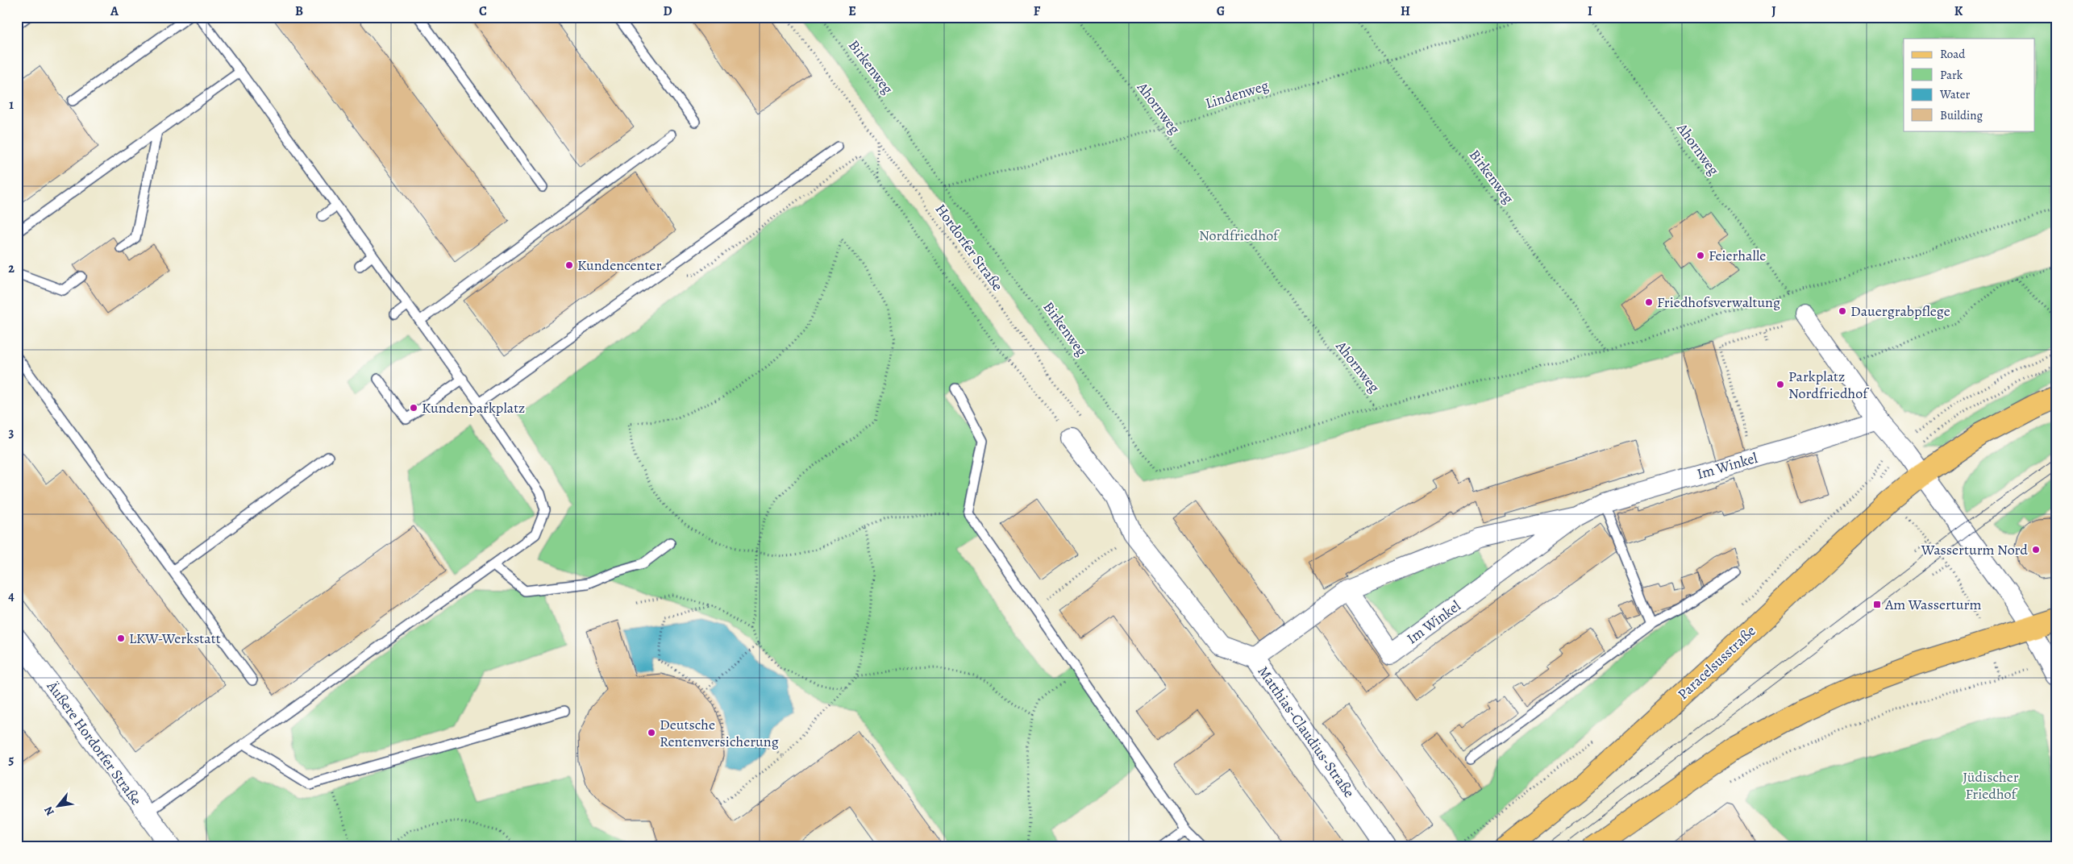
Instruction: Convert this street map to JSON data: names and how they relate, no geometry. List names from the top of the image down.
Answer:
{
  "streets": {
    "main road": ["Paracelsusstraße"],
    "street": ["Im Winkel", "Matthias-Claudius-Straße", "Äußere Hordorfer Straße"],
    "path": [
      "Birkenweg",
      "Lindenweg",
      "Ahornweg",
      "Hordorfer Straße"
    ]
  },
  "crossings": [
    ["Birkenweg", "Lindenweg"],
    ["Birkenweg", "Ahornweg"],
    ["Lindenweg", "Ahornweg"],
    ["Im Winkel", "Matthias-Claudius-Straße"]
  ],
  "parks": ["Nordfriedhof", "Jüdischer Friedhof"],
  "places": {
    "other": [
      "Feierhalle",
      "Kundencenter",
      "Friedhofsverwaltung",
      "Dauergrabpflege",
      "Parkplatz Nordfriedhof",
      "Kundenparkplatz",
      "Wasserturm Nord",
      "LKW-Werkstatt",
      "Deutsche Rentenversicherung"
    ],
    "transit": ["Am Wasserturm"]
  },
  "legend": [
    "Road",
    "Park",
    "Water",
    "Building"
  ],
  "north": "bottom left",
  "grid": {
    "columns": [
      "A",
      "B",
      "C",
      "D",
      "E",
      "F",
      "G",
      "H",
      "I",
      "J",
      "K"
    ],
    "rows": [
      "1",
      "2",
      "3",
      "4",
      "5"
    ]
  }
}
